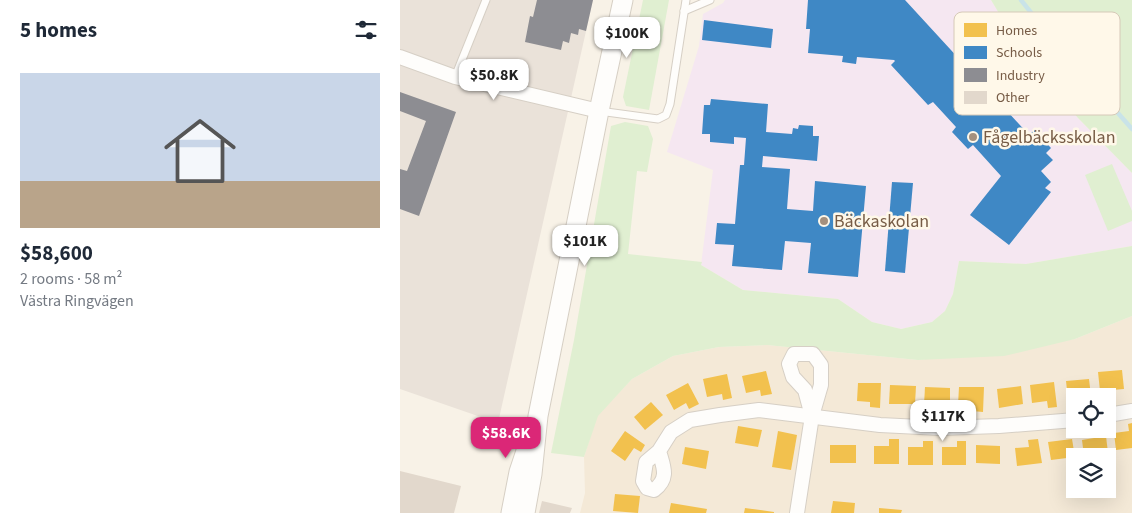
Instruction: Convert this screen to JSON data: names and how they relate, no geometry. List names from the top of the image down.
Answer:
{
  "places": ["Fågelbäcksskolan", "Bäckaskolan"],
  "legend": [
    "Homes",
    "Schools",
    "Industry",
    "Other"
  ],
  "page": {
    "heading": "5 homes",
    "price": [
      "$100K",
      "$50.8K",
      "$101K",
      "$117K",
      "$58.6K"
    ],
    "list": [
      {
        "name": "$58,600",
        "note": "2 rooms · 58 m² · Västra Ringvägen"
      }
    ]
  }
}
